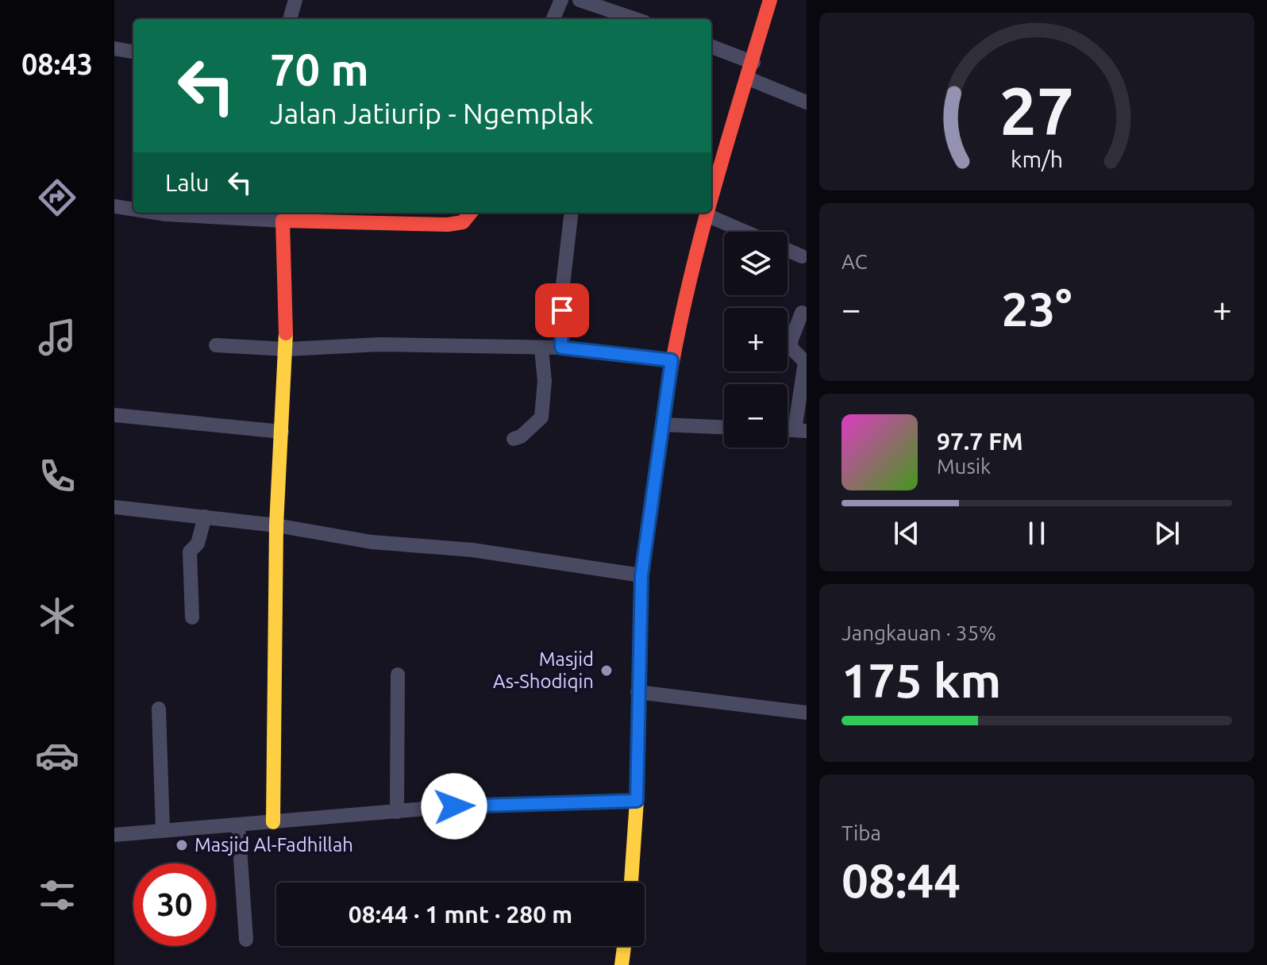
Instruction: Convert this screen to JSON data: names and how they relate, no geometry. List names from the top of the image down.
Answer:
{
  "places": ["Masjid As-Shodiqin", "Masjid Al-Fadhillah"],
  "page": {
    "tabs": "08:43",
    "turn": ["70 m", "Jalan Jatiurip - Ngemplak"],
    "then": "Lalu",
    "tile": [
      "AC",
      ["Jangkauan · 35%", "175 km"],
      ["Tiba", "08:44"]
    ],
    "map_buttons": ["+", "−"],
    "heat": ["−", "23°", "+"],
    "song": ["97.7 FM", "Musik"],
    "limit": "30",
    "trip": "08:44 · 1 mnt · 280 m",
    "gauge": ["27", "km/h"]
  }
}
